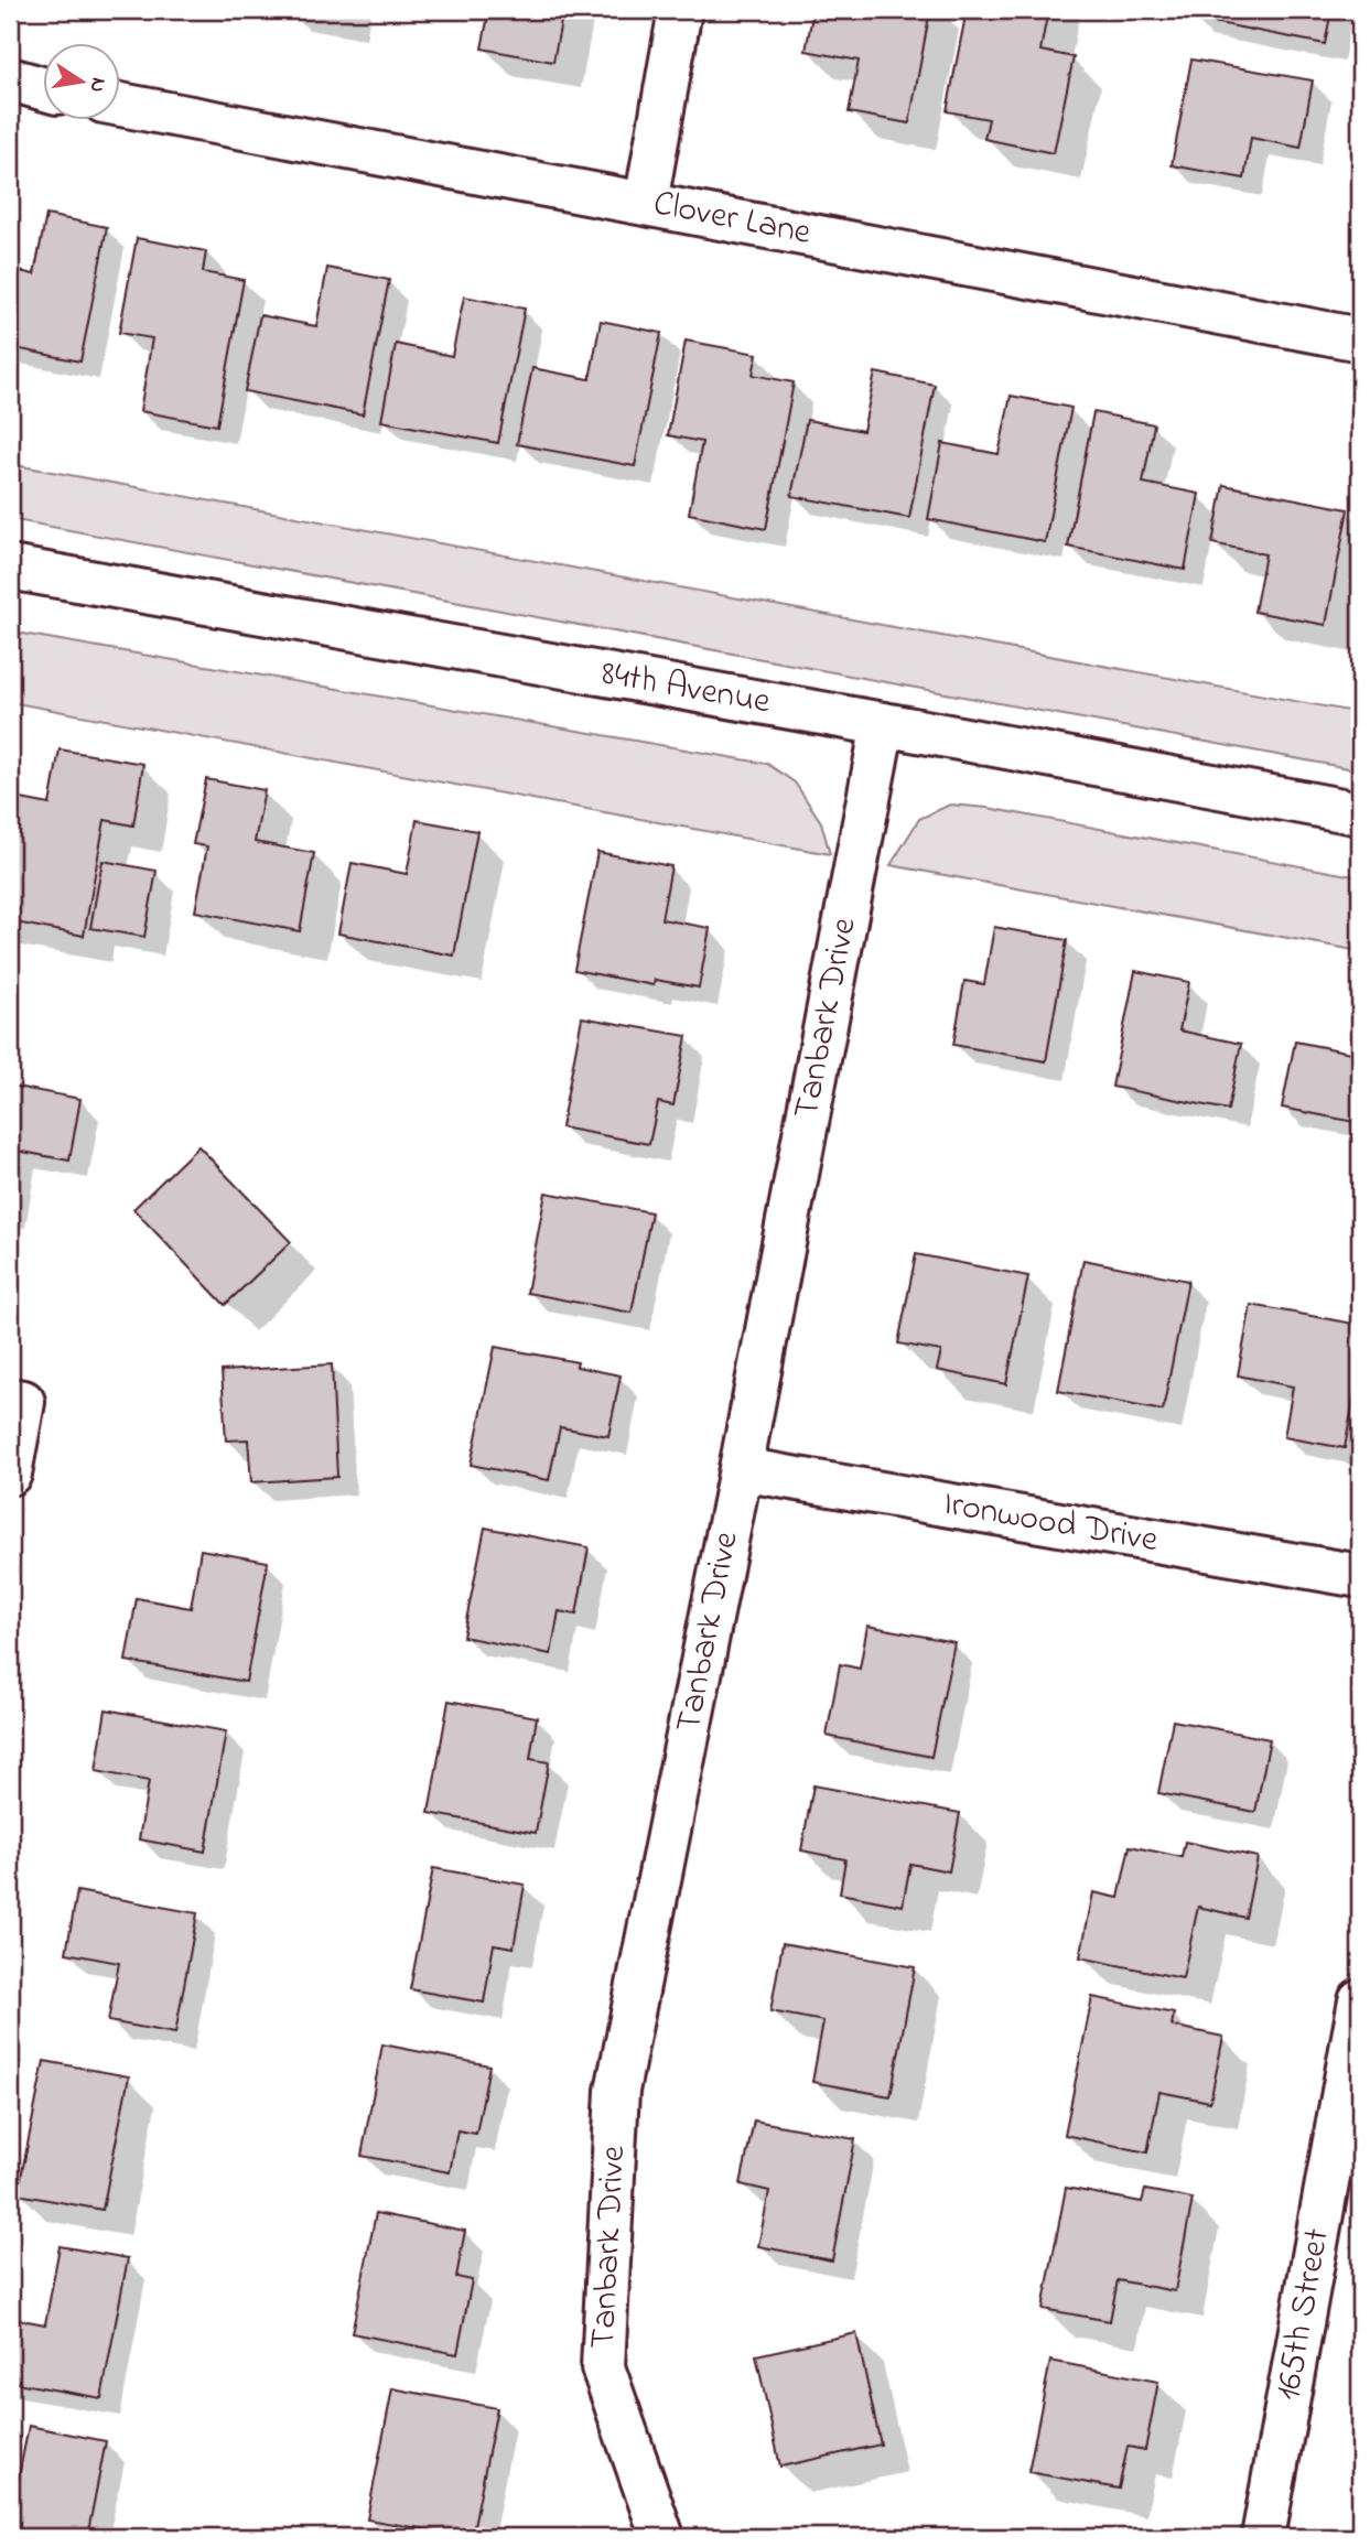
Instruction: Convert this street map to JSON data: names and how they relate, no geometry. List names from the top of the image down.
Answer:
{
  "streets": {
    "street": [
      "Clover Lane",
      "84th Avenue",
      "Tanbark Drive",
      "Ironwood Drive",
      "165th Street"
    ]
  },
  "crossings": [
    ["84th Avenue", "Tanbark Drive"],
    ["Tanbark Drive", "Ironwood Drive"]
  ],
  "north": "right"
}
